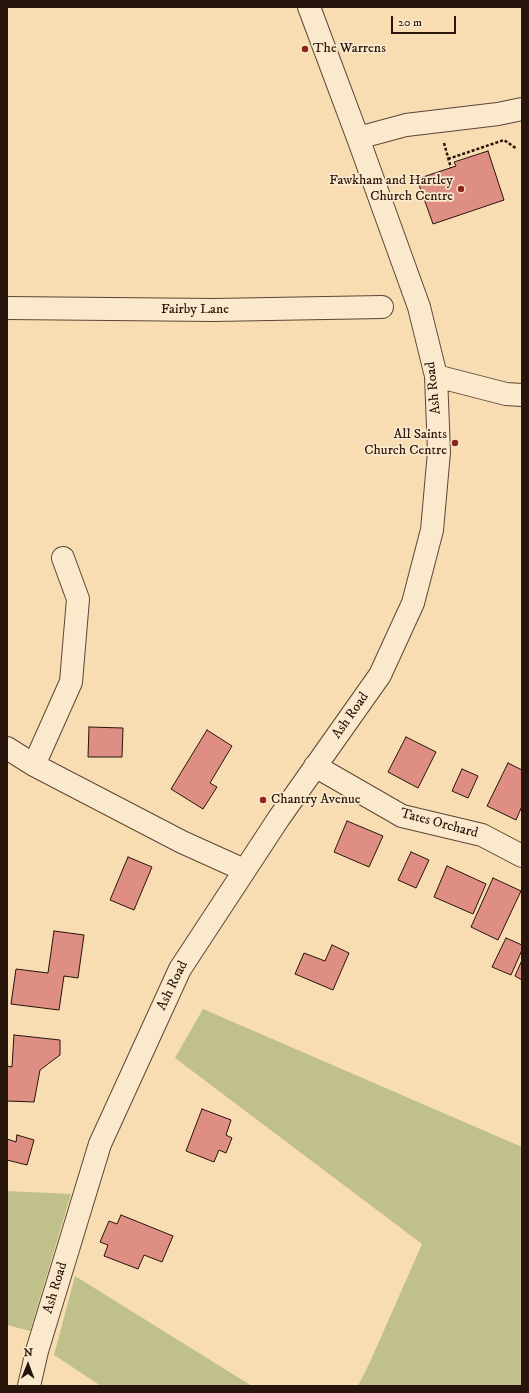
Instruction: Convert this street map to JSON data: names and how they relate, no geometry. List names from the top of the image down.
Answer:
{
  "streets": {
    "street": ["Fairby Lane", "Ash Road", "Tates Orchard"]
  },
  "crossings": [
    ["Ash Road", "Tates Orchard"]
  ],
  "places": [
    "The Warrens",
    "Fawkham and Hartley Church Centre",
    "All Saints Church Centre",
    "Chantry Avenue"
  ],
  "scale_bar": "20 m",
  "north": "top"
}
